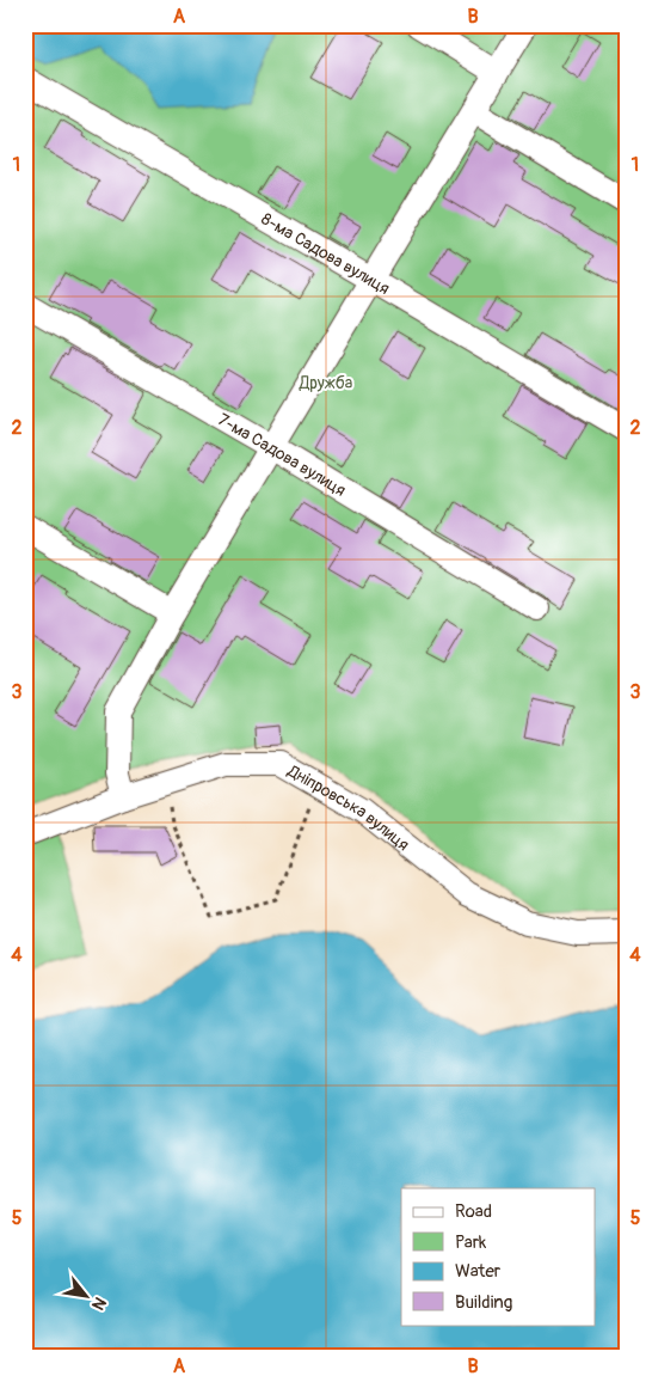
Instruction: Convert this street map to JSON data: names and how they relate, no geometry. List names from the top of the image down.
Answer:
{
  "streets": {
    "street": ["8-ма Садова вулиця", "7-ма Садова вулиця", "Дніпровська вулиця"]
  },
  "parks": ["Дружба"],
  "legend": [
    "Road",
    "Park",
    "Water",
    "Building"
  ],
  "north": "bottom right",
  "grid": {
    "columns": ["A", "B"],
    "rows": [
      "1",
      "2",
      "3",
      "4",
      "5"
    ]
  }
}
